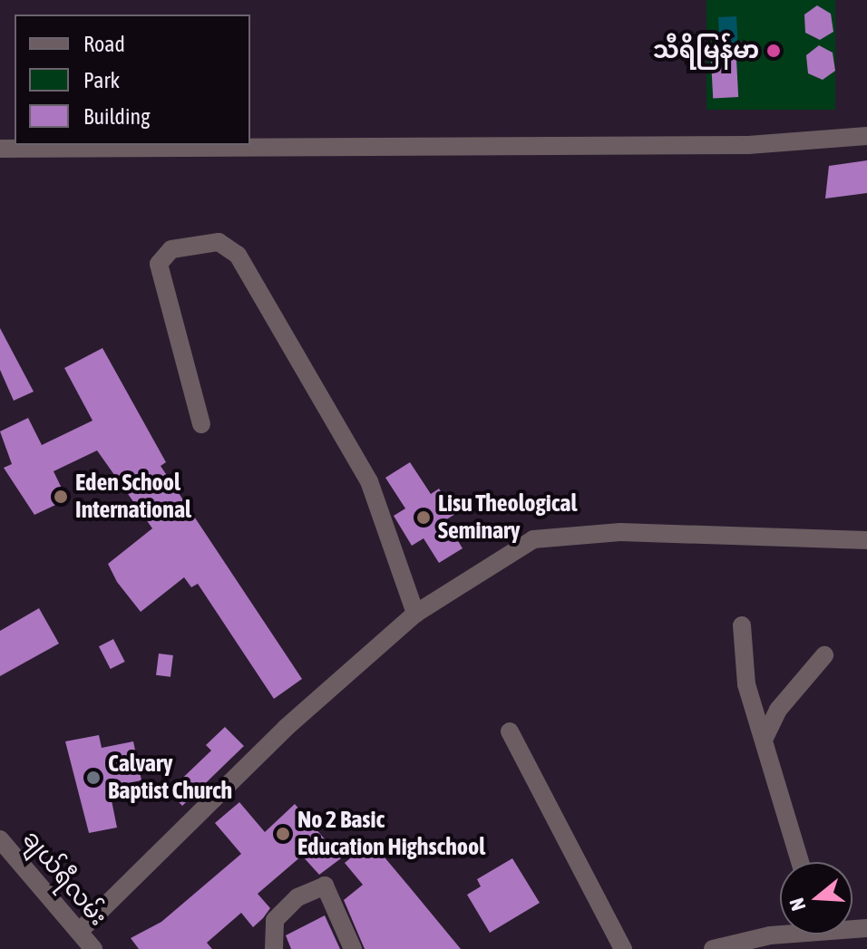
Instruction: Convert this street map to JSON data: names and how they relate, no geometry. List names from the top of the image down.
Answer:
{
  "streets": {
    "street": ["ချယ်ရီလမ်း"]
  },
  "places": [
    "သီရိမြန်မာ",
    "Eden School International",
    "Lisu Theological Seminary",
    "Calvary Baptist Church",
    "No 2 Basic Education Highschool"
  ],
  "legend": ["Road", "Park", "Building"],
  "north": "left"
}
